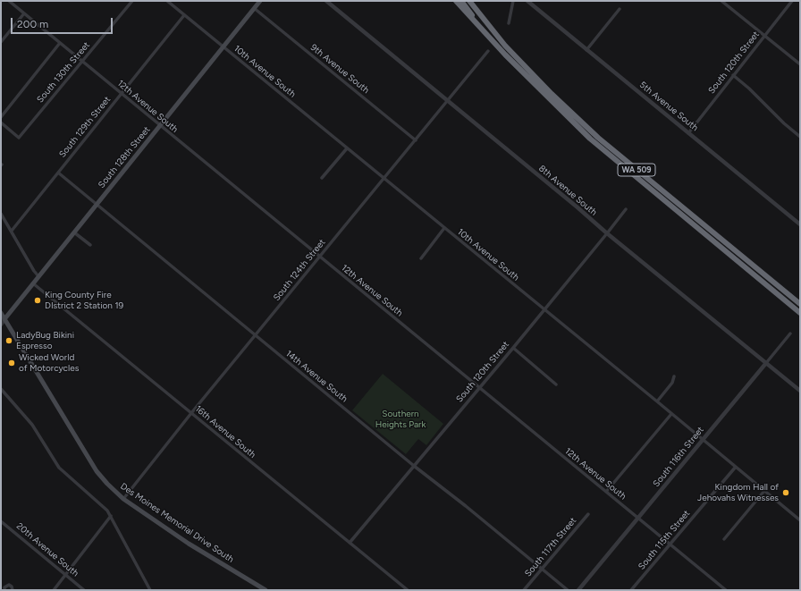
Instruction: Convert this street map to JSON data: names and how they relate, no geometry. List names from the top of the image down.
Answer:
{
  "streets": {
    "highway": ["WA 509"],
    "main road": ["South 128th Street", "Des Moines Memorial Drive South"],
    "street": [
      "South 120th Street",
      "9th Avenue South",
      "10th Avenue South",
      "South 130th Street",
      "12th Avenue South",
      "5th Avenue South",
      "South 129th Street",
      "8th Avenue South",
      "South 124th Street",
      "14th Avenue South",
      "16th Avenue South",
      "South 116th Street",
      "South 115th Street",
      "South 117th Street",
      "20th Avenue South"
    ]
  },
  "crossings": [
    ["South 120th Street", "10th Avenue South"],
    ["South 120th Street", "12th Avenue South"],
    ["South 120th Street", "5th Avenue South"],
    ["South 120th Street", "8th Avenue South"],
    ["South 120th Street", "14th Avenue South"],
    ["South 120th Street", "16th Avenue South"],
    ["9th Avenue South", "South 128th Street"],
    ["9th Avenue South", "South 124th Street"],
    ["10th Avenue South", "South 129th Street"],
    ["10th Avenue South", "South 128th Street"],
    ["10th Avenue South", "South 124th Street"],
    ["10th Avenue South", "South 116th Street"],
    ["10th Avenue South", "South 115th Street"],
    ["South 130th Street", "12th Avenue South"],
    ["12th Avenue South", "South 129th Street"],
    ["12th Avenue South", "South 128th Street"],
    ["12th Avenue South", "South 124th Street"],
    ["12th Avenue South", "South 116th Street"],
    ["12th Avenue South", "South 115th Street"],
    ["South 129th Street", "14th Avenue South"],
    ["South 128th Street", "14th Avenue South"],
    ["South 128th Street", "16th Avenue South"],
    ["South 128th Street", "Des Moines Memorial Drive South"],
    ["8th Avenue South", "South 124th Street"],
    ["8th Avenue South", "South 116th Street"],
    ["South 124th Street", "14th Avenue South"],
    ["South 124th Street", "16th Avenue South"],
    ["South 124th Street", "Des Moines Memorial Drive South"],
    ["14th Avenue South", "South 117th Street"]
  ],
  "parks": ["Southern Heights Park"],
  "places": [
    "King County Fire DIstrict 2 Station 19",
    "LadyBug Bikini Espresso",
    "Wicked World of Motorcycles",
    "Kingdom Hall of Jehovahs Witnesses"
  ],
  "scale_bar": "200 m"
}
